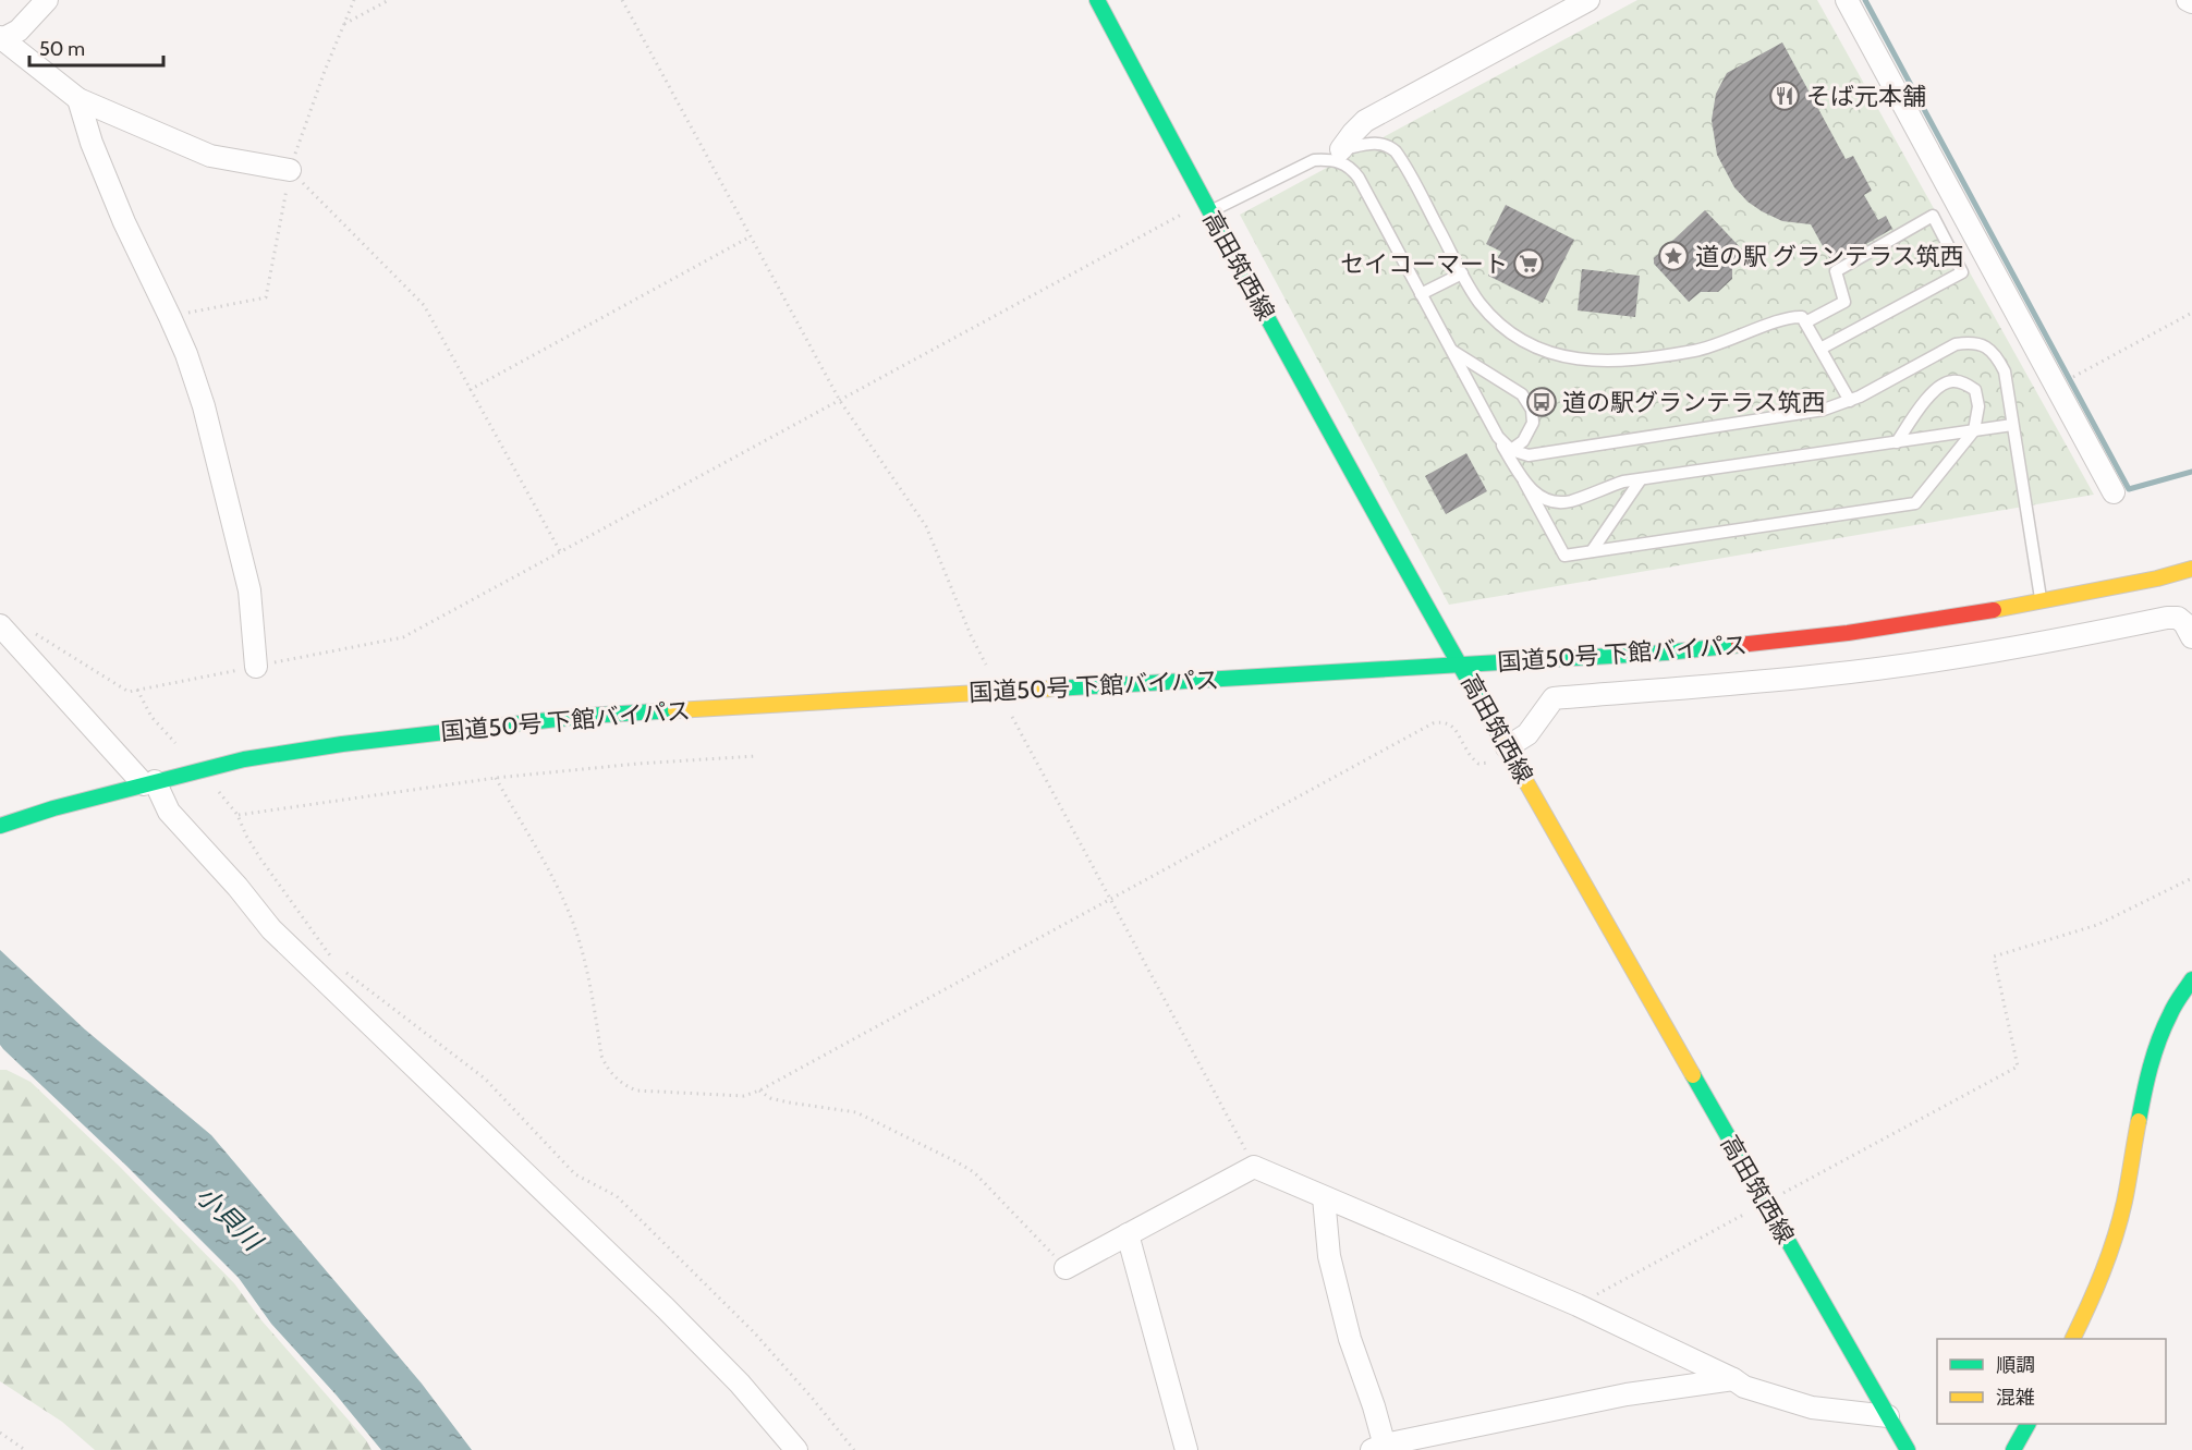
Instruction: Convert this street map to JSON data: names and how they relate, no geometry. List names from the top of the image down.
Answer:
{
  "streets": {
    "main road": ["高田筑西線", "国道50号 下館バイパス"]
  },
  "crossings": [
    ["高田筑西線", "国道50号 下館バイパス"]
  ],
  "water": ["小貝川"],
  "places": {
    "restaurant": ["そば元本舗"],
    "place": ["道の駅 グランテラス筑西"],
    "supermarket": ["セイコーマート"],
    "bus stop": ["道の駅グランテラス筑西"]
  },
  "legend": ["順調", "混雑"],
  "scale_bar": "50 m"
}
